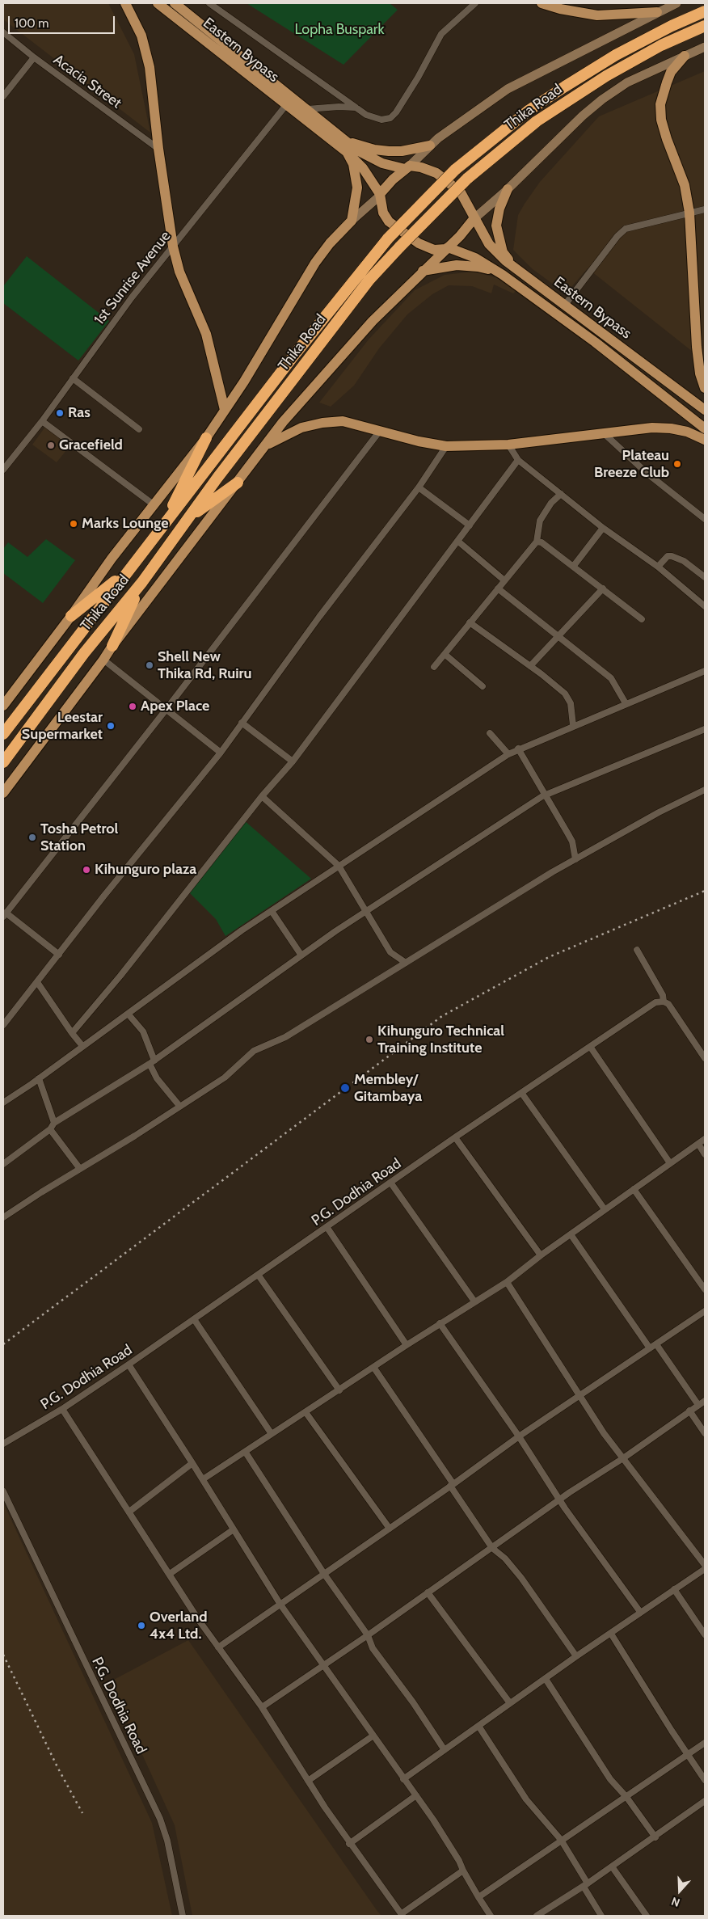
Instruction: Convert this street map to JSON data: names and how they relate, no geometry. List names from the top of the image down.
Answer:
{
  "streets": {
    "highway": ["Thika Road"],
    "main road": ["Eastern Bypass"],
    "street": ["Acacia Street", "1st Sunrise Avenue", "P.G. Dodhia Road"]
  },
  "crossings": [
    ["Eastern Bypass", "Thika Road"],
    ["Eastern Bypass", "1st Sunrise Avenue"]
  ],
  "parks": ["Lopha Buspark"],
  "places": [
    "Ras",
    "Gracefield",
    "Plateau Breeze Club",
    "Marks Lounge",
    "Shell New Thika Rd, Ruiru",
    "Apex Place",
    "Leestar Supermarket",
    "Tosha Petrol Station",
    "Kihunguro plaza",
    "Kihunguro Technical Training Institute",
    "Membley/ Gitambaya",
    "Overland 4x4 Ltd."
  ],
  "scale_bar": "100 m",
  "north": "bottom"
}
